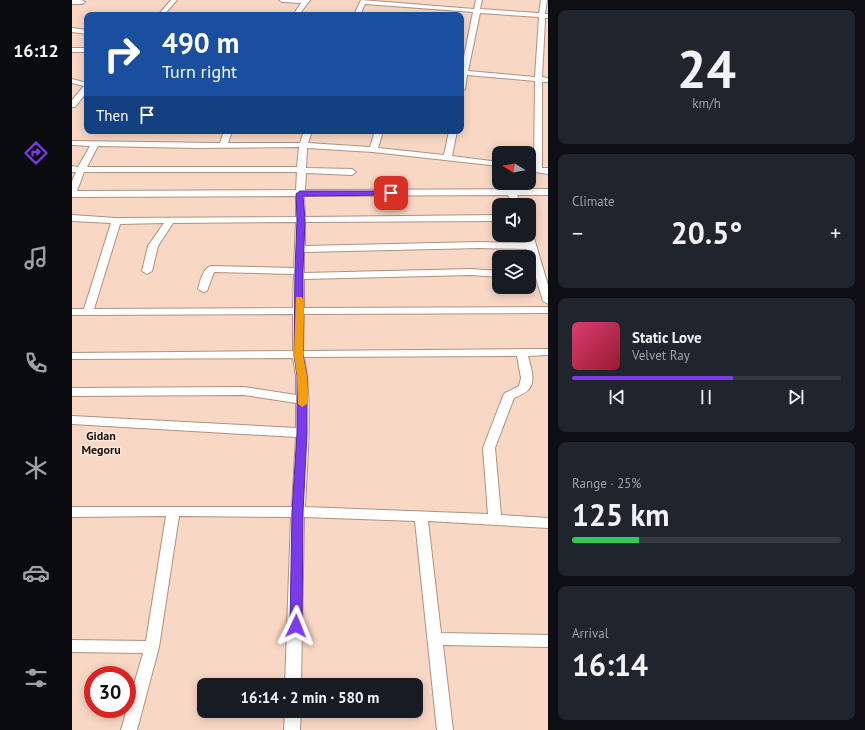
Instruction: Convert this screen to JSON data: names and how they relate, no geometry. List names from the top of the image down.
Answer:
{
  "districts": ["Gidan Megoru"],
  "north": "left",
  "page": {
    "tabs": "16:12",
    "tile": [
      ["24", "km/h"],
      "Climate",
      ["Range · 25%", "125 km"],
      ["Arrival", "16:14"]
    ],
    "turn": ["490 m", "Turn right"],
    "then": "Then",
    "heat": ["−", "20.5°", "+"],
    "song": ["Static Love", "Velvet Ray"],
    "limit": "30",
    "trip": "16:14 · 2 min · 580 m"
  }
}
